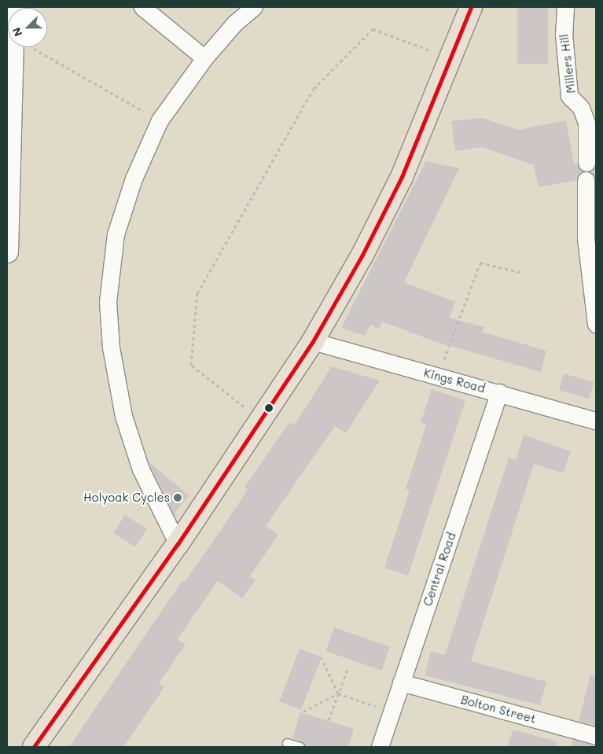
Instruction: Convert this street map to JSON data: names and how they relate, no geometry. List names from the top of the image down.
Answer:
{
  "streets": {
    "street": [
      "Millers Hill",
      "Kings Road",
      "Central Road",
      "Bolton Street"
    ]
  },
  "crossings": [
    ["Kings Road", "Central Road"],
    ["Central Road", "Bolton Street"]
  ],
  "places": ["Holyoak Cycles"],
  "north": "bottom left"
}
